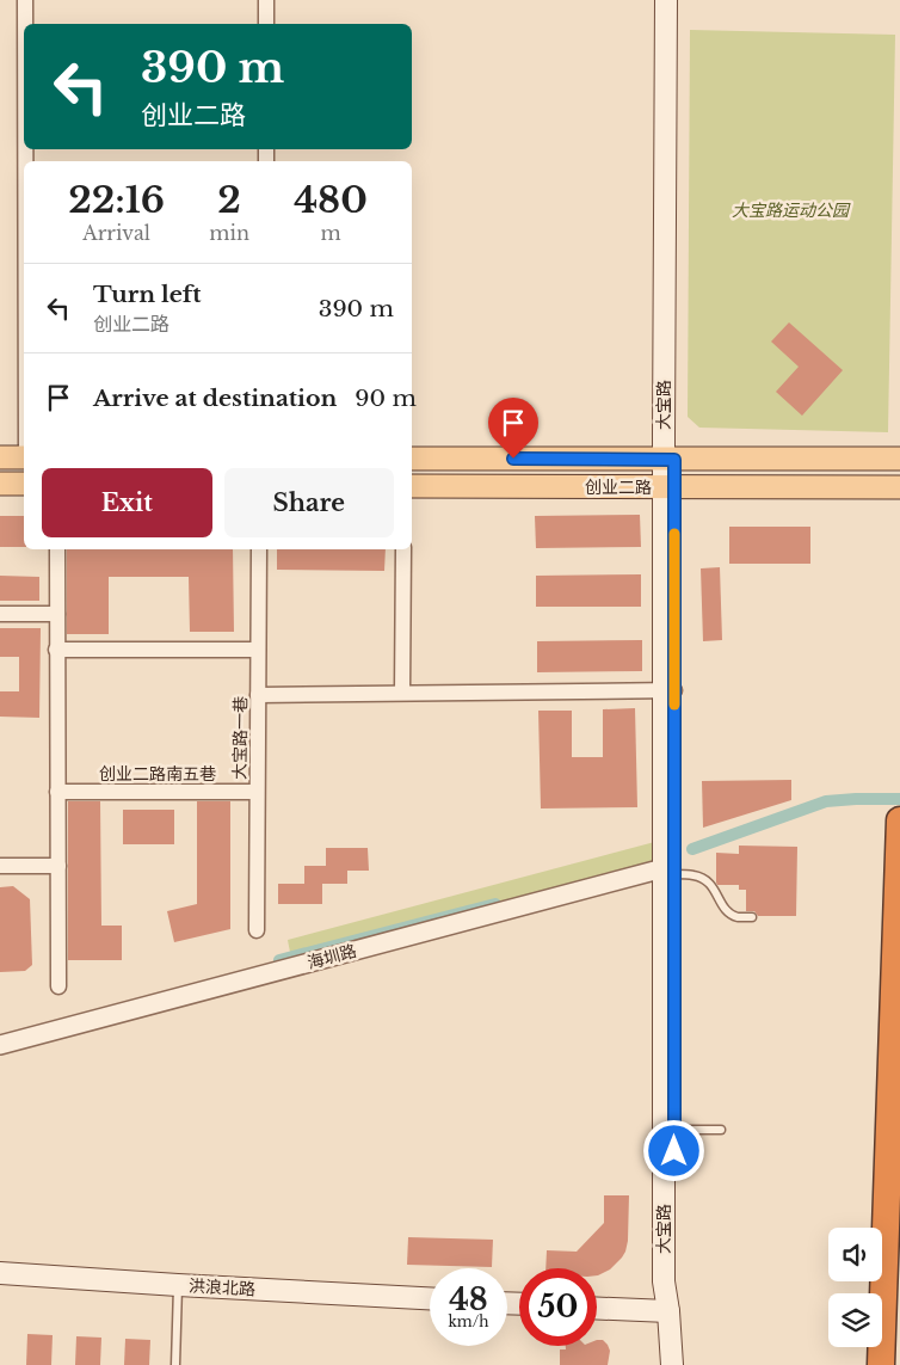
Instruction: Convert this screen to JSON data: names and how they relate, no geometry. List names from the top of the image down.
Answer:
{
  "streets": {
    "main road": ["大宝路", "创业二路", "洪浪北路"],
    "street": ["大宝路一巷", "创业二路南五巷", "海圳路"]
  },
  "crossings": [
    ["大宝路", "创业二路"],
    ["大宝路", "海圳路"],
    ["大宝路一巷", "创业二路南五巷"]
  ],
  "parks": ["大宝路运动公园"],
  "page": {
    "turn": ["390 m", "创业二路"],
    "eta": [
      "22:16",
      "Arrival",
      "2",
      "min",
      "480",
      "m"
    ],
    "list": [
      {
        "name": "Turn left",
        "note": "创业二路",
        "value": "390 m"
      },
      {
        "name": "Arrive at destination",
        "value": "90 m"
      }
    ],
    "buttons": ["Exit", "Share"],
    "speed": "48 km/h",
    "limit": "50"
  }
}
